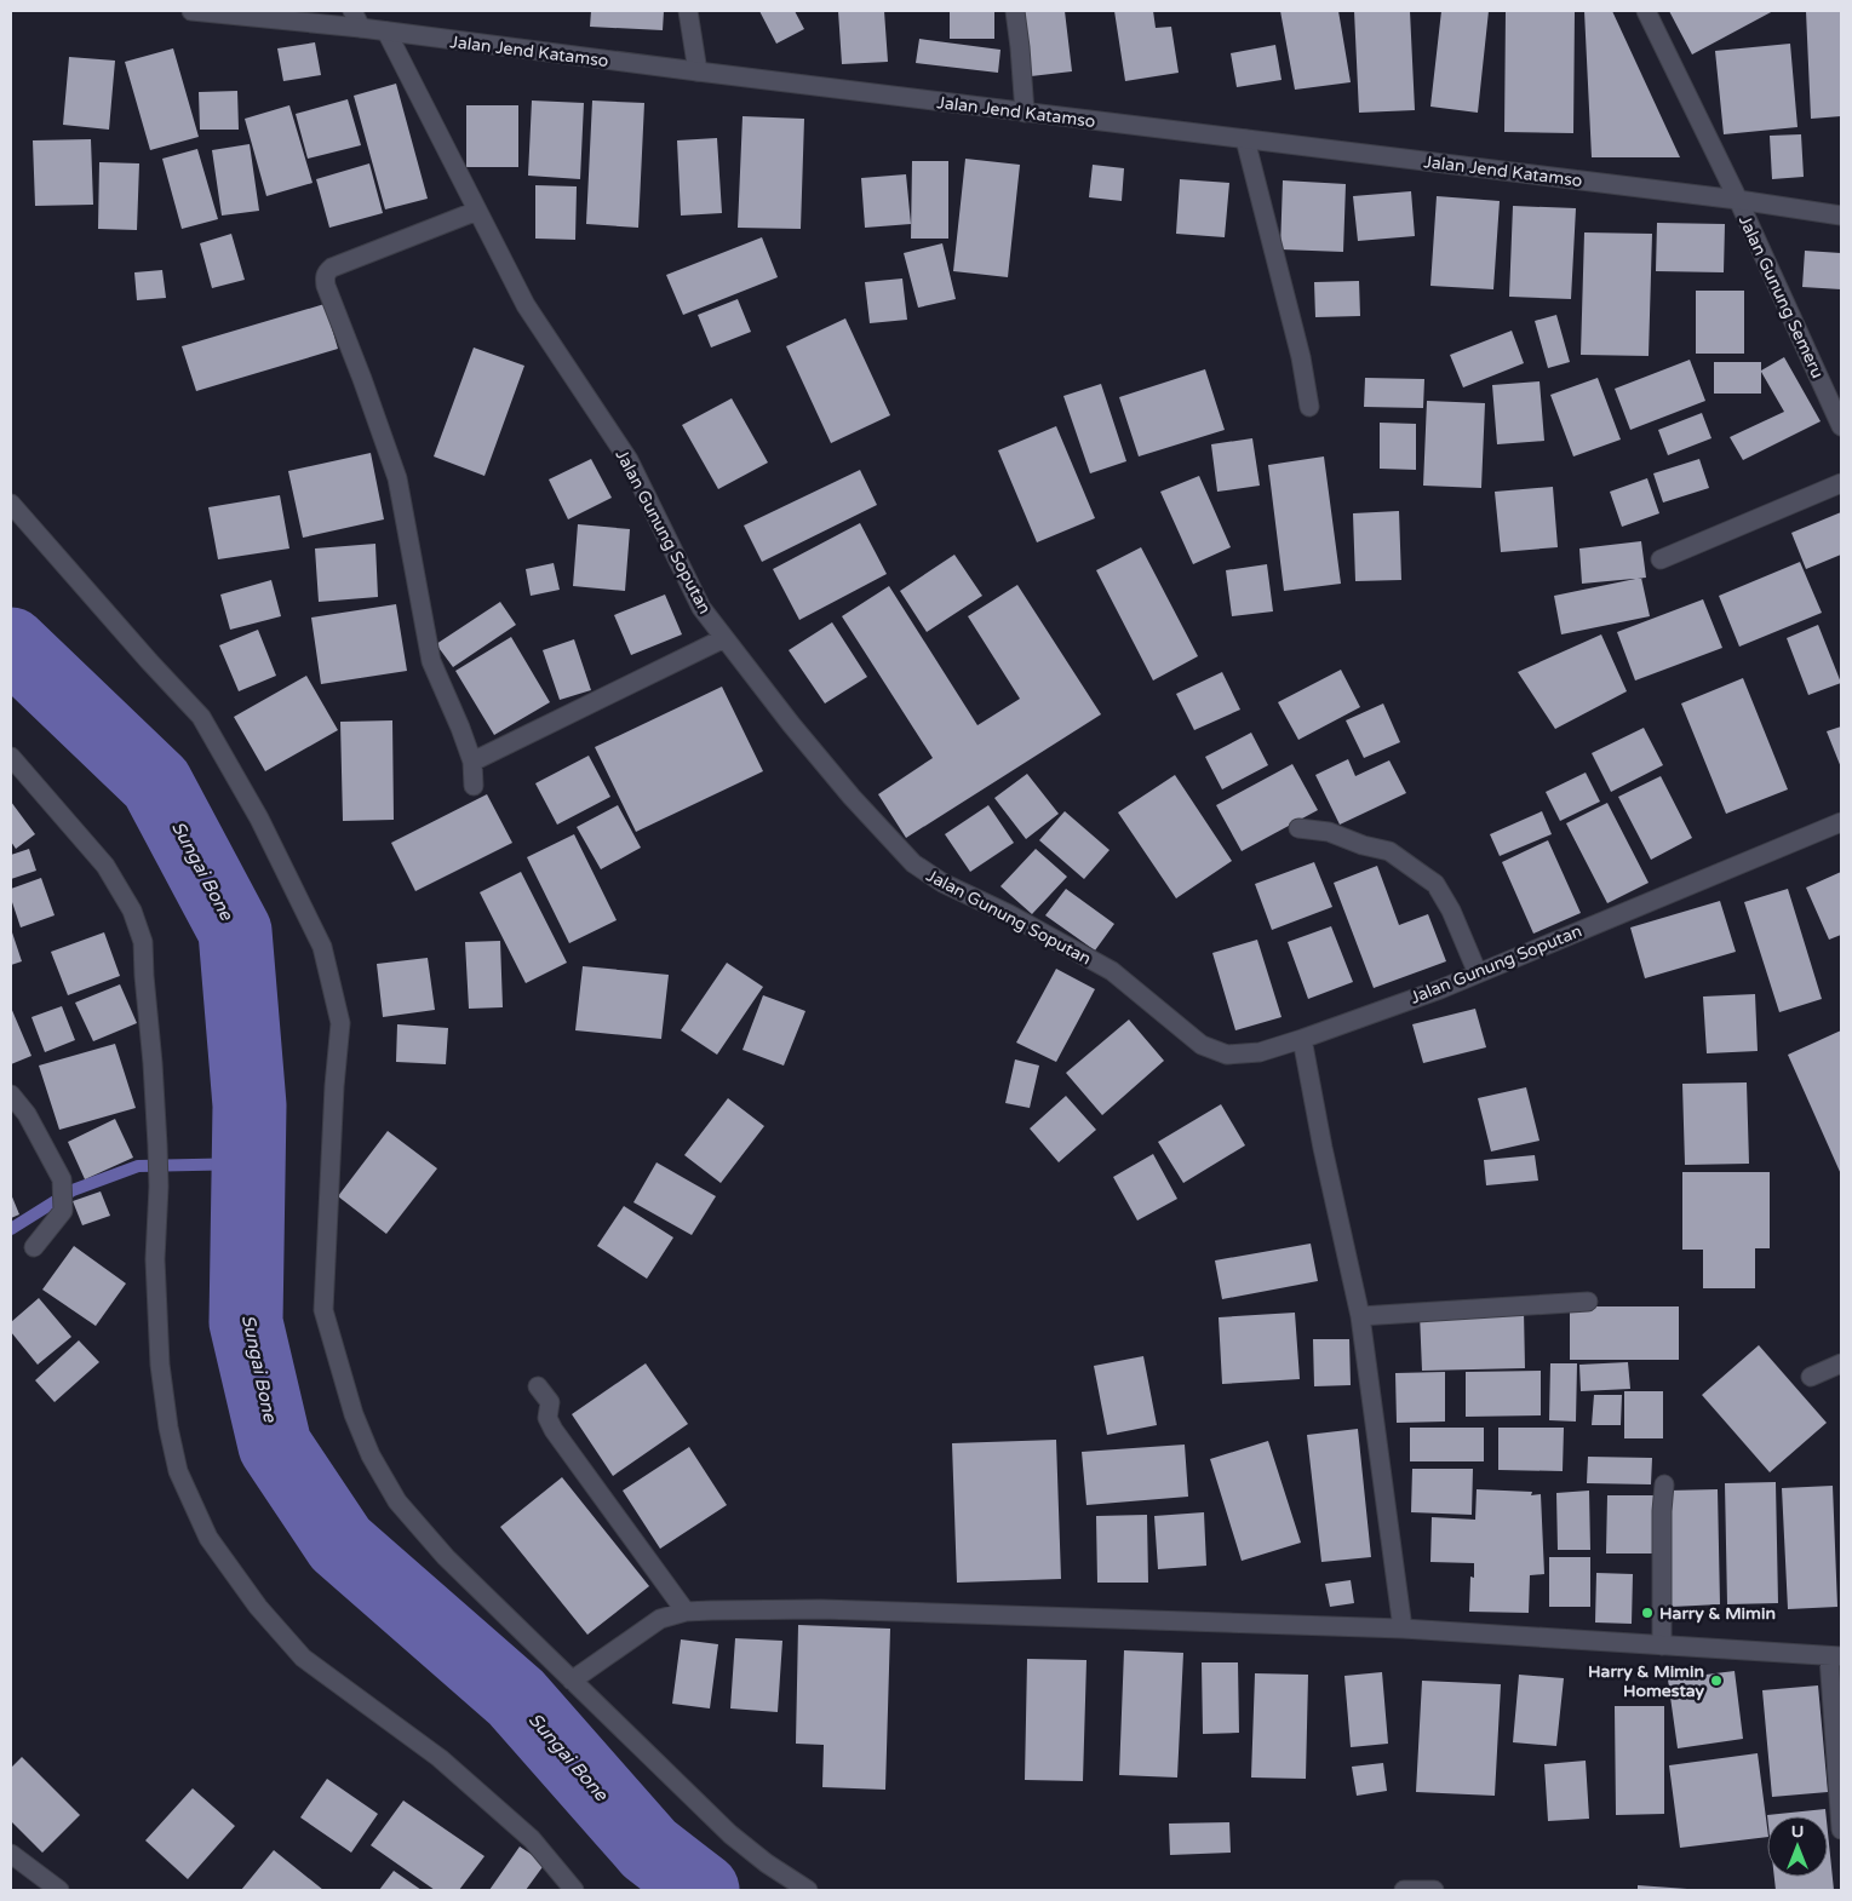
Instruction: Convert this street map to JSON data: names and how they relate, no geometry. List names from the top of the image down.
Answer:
{
  "streets": {
    "street": ["Jalan Jend Katamso", "Jalan Gunung Semeru", "Jalan Gunung Soputan"]
  },
  "crossings": [
    ["Jalan Jend Katamso", "Jalan Gunung Semeru"],
    ["Jalan Jend Katamso", "Jalan Gunung Soputan"]
  ],
  "water": ["Sungai Bone"],
  "places": ["Harry & Mimin", "Harry & Mimin Homestay"],
  "north": "top"
}
